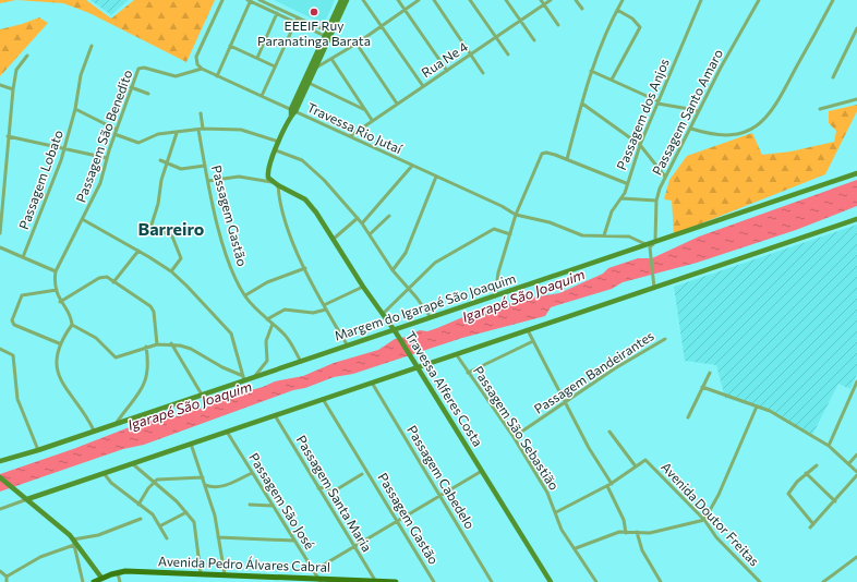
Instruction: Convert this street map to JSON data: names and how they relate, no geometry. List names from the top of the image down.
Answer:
{
  "streets": {
    "main road": ["Avenida Pedro Álvares Cabral"],
    "street": [
      "Rua Ne 4",
      "Passagem Santo Amaro",
      "Passagem dos Anjos",
      "Travessa Rio Jutaí",
      "Passagem São Benedito",
      "Passagem Lobato",
      "Passagem Gastão",
      "Margem do Igarapé São Joaquim",
      "Passagem Bandeirantes",
      "Travessa Alferes Costa",
      "Passagem São Sebastião",
      "Passagem Cabedelo",
      "Passagem Santa Maria",
      "Passagem São José",
      "Avenida Doutor Freitas"
    ]
  },
  "crossings": [
    ["Rua Ne 4", "Travessa Rio Jutaí"],
    ["Passagem Santo Amaro", "Margem do Igarapé São Joaquim"],
    ["Passagem dos Anjos", "Travessa Rio Jutaí"],
    ["Travessa Rio Jutaí", "Passagem São Benedito"],
    ["Travessa Rio Jutaí", "Margem do Igarapé São Joaquim"],
    ["Passagem Gastão", "Margem do Igarapé São Joaquim"],
    ["Margem do Igarapé São Joaquim", "Travessa Alferes Costa"],
    ["Passagem Bandeirantes", "Passagem São Sebastião"],
    ["Passagem Santa Maria", "Avenida Pedro Álvares Cabral"],
    ["Passagem São José", "Avenida Pedro Álvares Cabral"]
  ],
  "districts": ["Barreiro"],
  "water": ["Igarapé São Joaquim"],
  "places": ["EEEIF Ruy Paranatinga Barata"]
}
